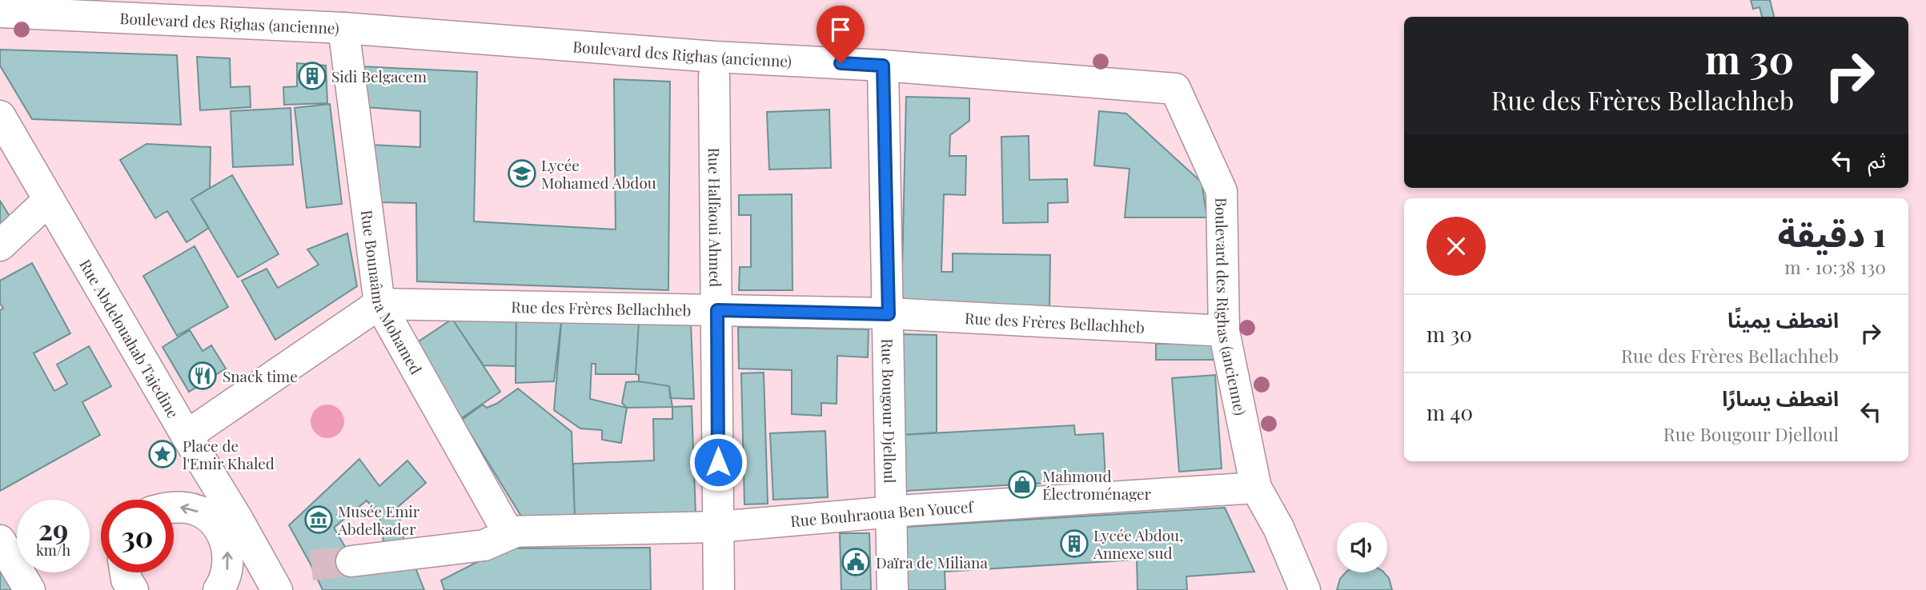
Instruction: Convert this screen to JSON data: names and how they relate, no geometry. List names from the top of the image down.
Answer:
{
  "streets": {
    "street": [
      "Boulevard des Righas (ancienne)",
      "Rue Halfaoui Ahmed",
      "Rue Bounaâma Mohamed",
      "Rue des Frères Bellachheb",
      "Rue Abdelouahab Tajedine",
      "Rue Bougour Djelloul",
      "Rue Bouhraoua Ben Youcef"
    ]
  },
  "crossings": [
    ["Boulevard des Righas (ancienne)", "Rue Bounaâma Mohamed"],
    ["Boulevard des Righas (ancienne)", "Rue des Frères Bellachheb"],
    ["Boulevard des Righas (ancienne)", "Rue Bougour Djelloul"],
    ["Boulevard des Righas (ancienne)", "Rue Bouhraoua Ben Youcef"],
    ["Rue Halfaoui Ahmed", "Rue des Frères Bellachheb"],
    ["Rue Halfaoui Ahmed", "Rue Bouhraoua Ben Youcef"],
    ["Rue Bounaâma Mohamed", "Rue des Frères Bellachheb"],
    ["Rue Bounaâma Mohamed", "Rue Bouhraoua Ben Youcef"],
    ["Rue des Frères Bellachheb", "Rue Bougour Djelloul"],
    ["Rue Bougour Djelloul", "Rue Bouhraoua Ben Youcef"]
  ],
  "places": {
    "building": ["Sidi Belgacem", "Lycée Abdou, Annexe sud"],
    "school or university": ["Lycée Mohamed Abdou"],
    "restaurant": ["Snack time"],
    "place": ["Place de l'Emir Khaled"],
    "shop": ["Mahmoud Électroménager"],
    "museum": ["Musée Emir Abdelkader"],
    "public building": ["Daïra de Miliana"]
  },
  "page": {
    "turn": ["30 m", "Rue des Frères Bellachheb"],
    "then": "ثم",
    "heading": ["1 دقيقة", "130 m · 10:38"],
    "list": [
      {
        "name": "انعطف يمينًا",
        "note": "Rue des Frères Bellachheb",
        "value": "30 m"
      },
      {
        "name": "انعطف يسارًا",
        "note": "Rue Bougour Djelloul",
        "value": "40 m"
      }
    ],
    "speed": "29 km/h",
    "limit": "30"
  }
}
